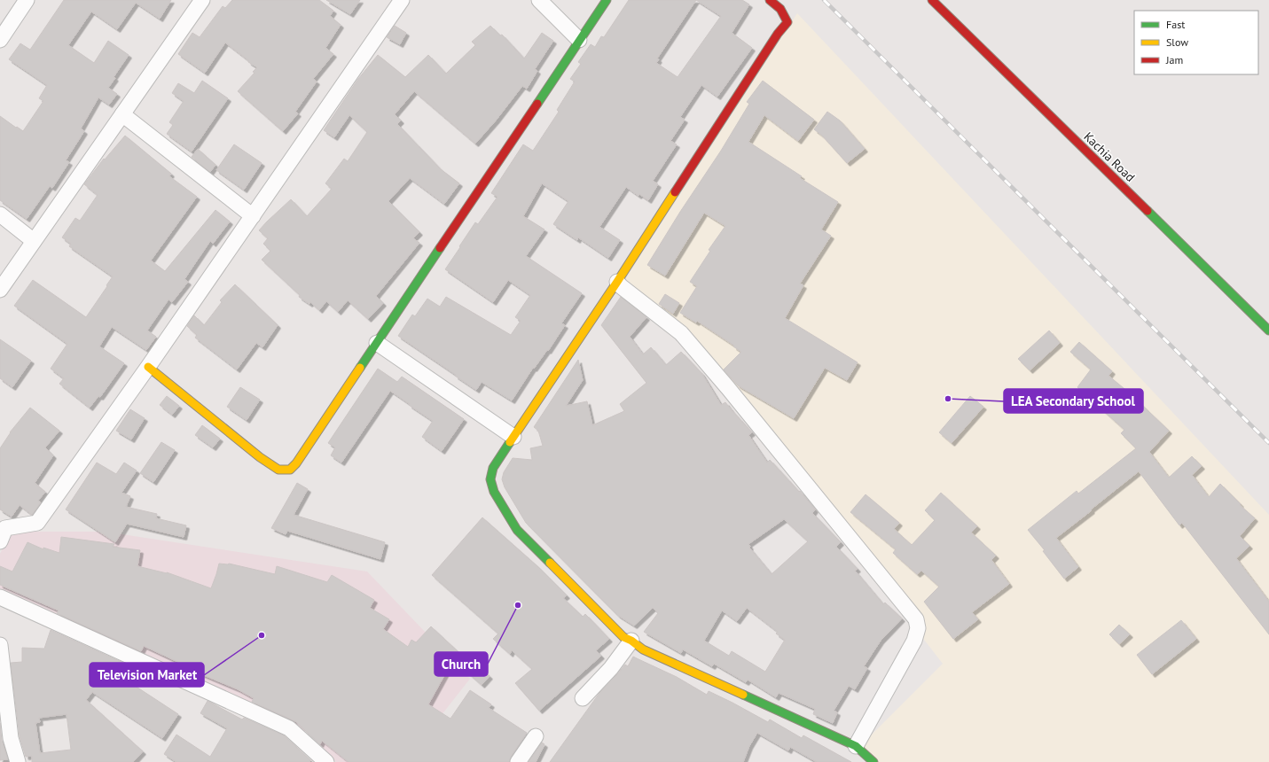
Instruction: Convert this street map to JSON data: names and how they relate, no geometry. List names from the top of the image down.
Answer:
{
  "streets": {
    "street": ["Kachia Road"]
  },
  "places": ["LEA Secondary School", "Church", "Television Market"],
  "legend": ["Fast", "Slow", "Jam"]
}
